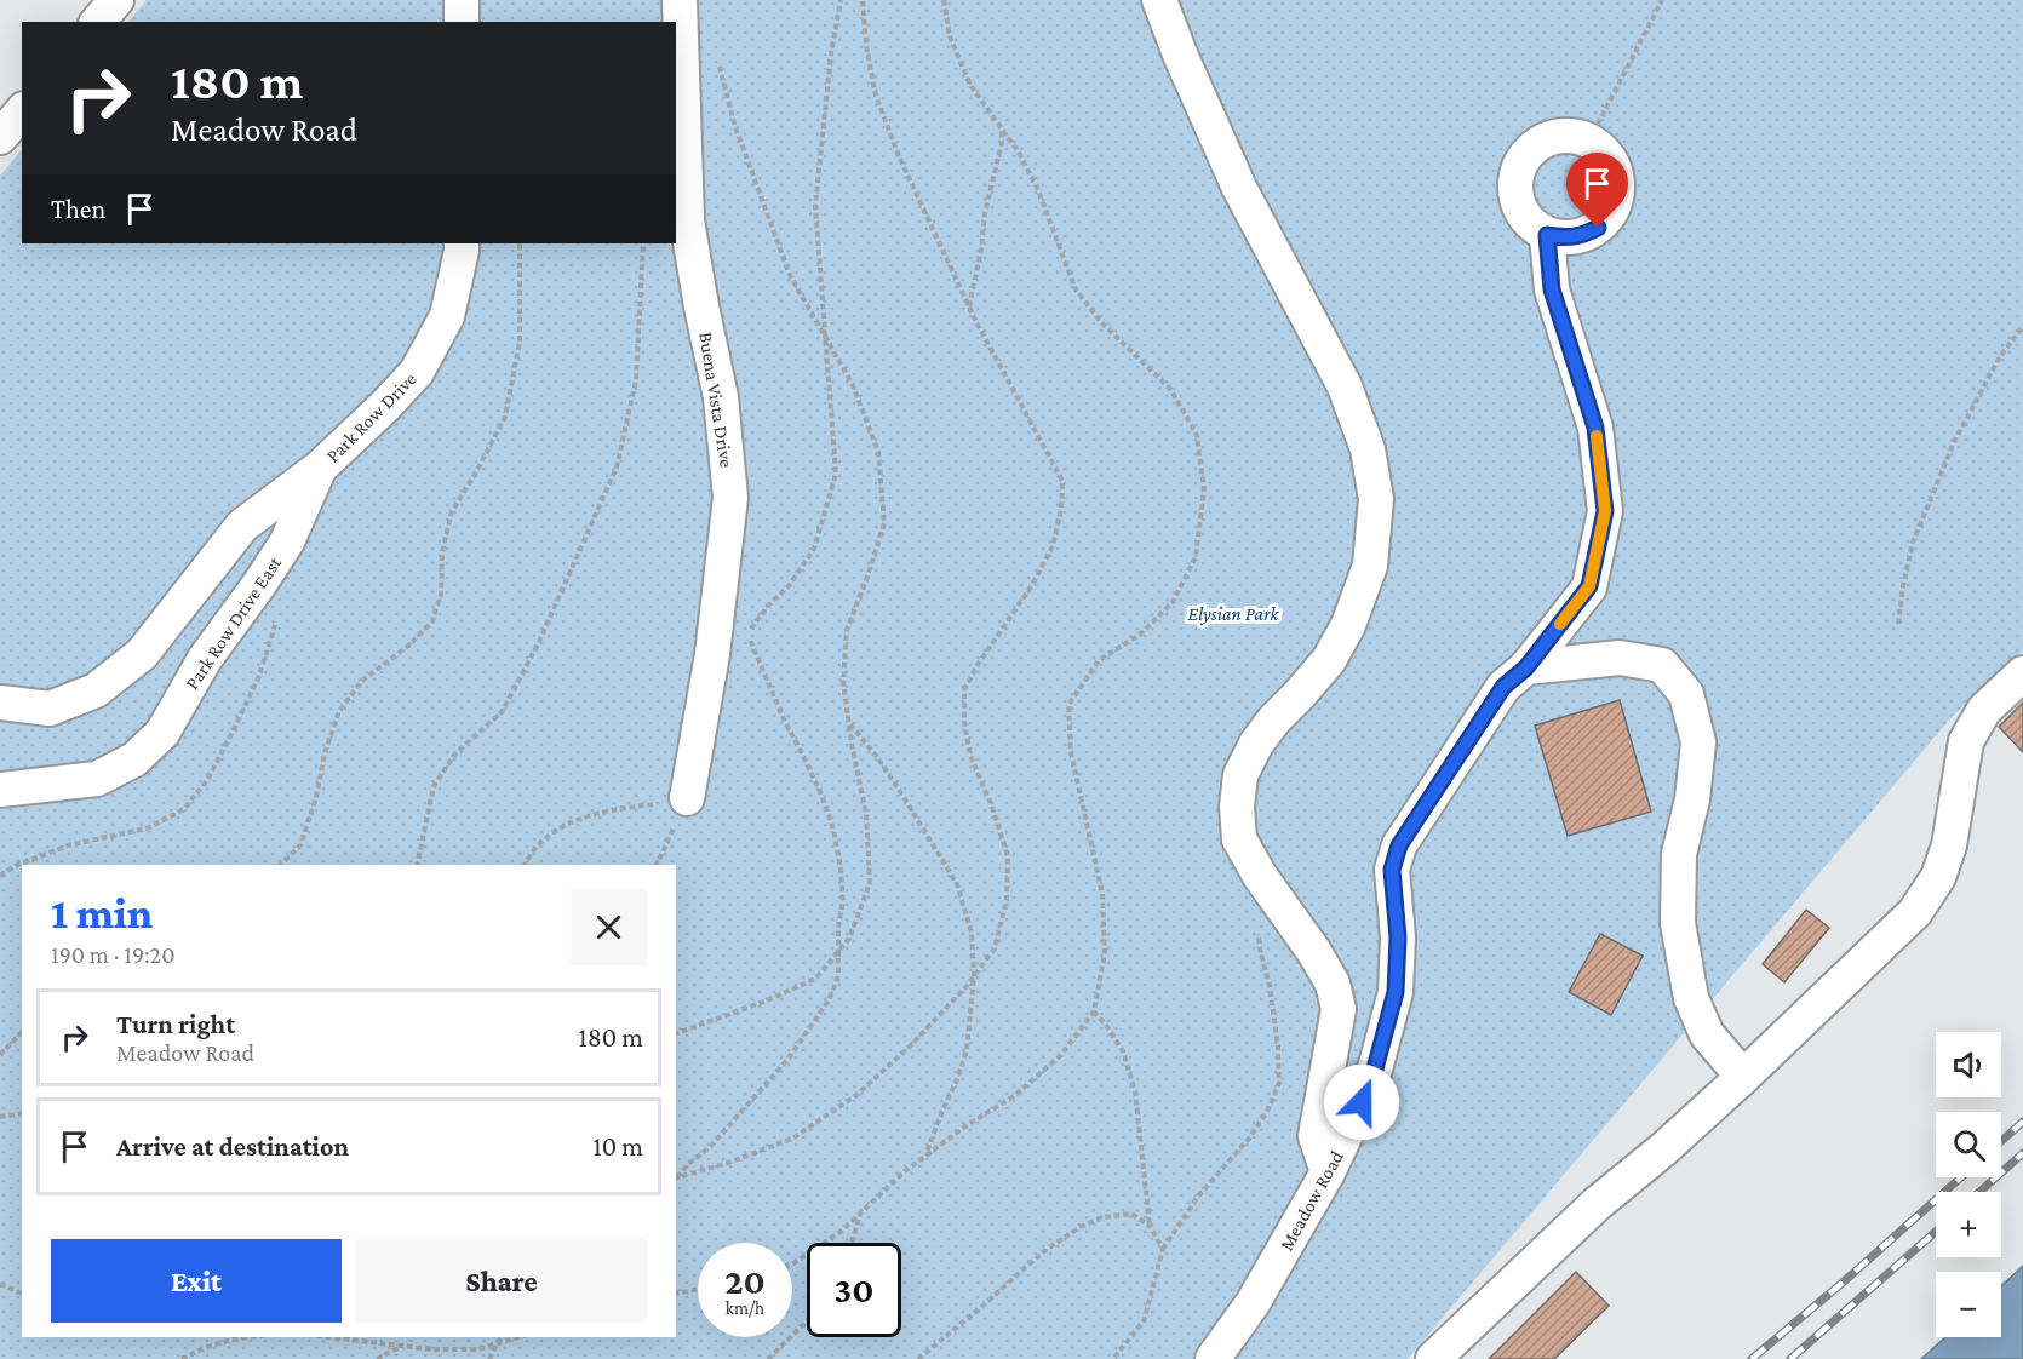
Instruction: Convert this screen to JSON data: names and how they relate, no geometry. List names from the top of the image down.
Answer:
{
  "streets": {
    "street": [
      "Buena Vista Drive",
      "Park Row Drive",
      "Park Row Drive East",
      "Meadow Road"
    ]
  },
  "crossings": [
    ["Park Row Drive", "Park Row Drive East"]
  ],
  "parks": ["Elysian Park"],
  "page": {
    "turn": ["180 m", "Meadow Road"],
    "then": "Then",
    "heading": ["1 min", "190 m · 19:20"],
    "list": [
      {
        "name": "Turn right",
        "note": "Meadow Road",
        "value": "180 m"
      },
      {
        "name": "Arrive at destination",
        "value": "10 m"
      }
    ],
    "map_buttons": ["+", "−"],
    "buttons": ["Exit", "Share"],
    "speed": "20 km/h",
    "limit": "30"
  }
}
